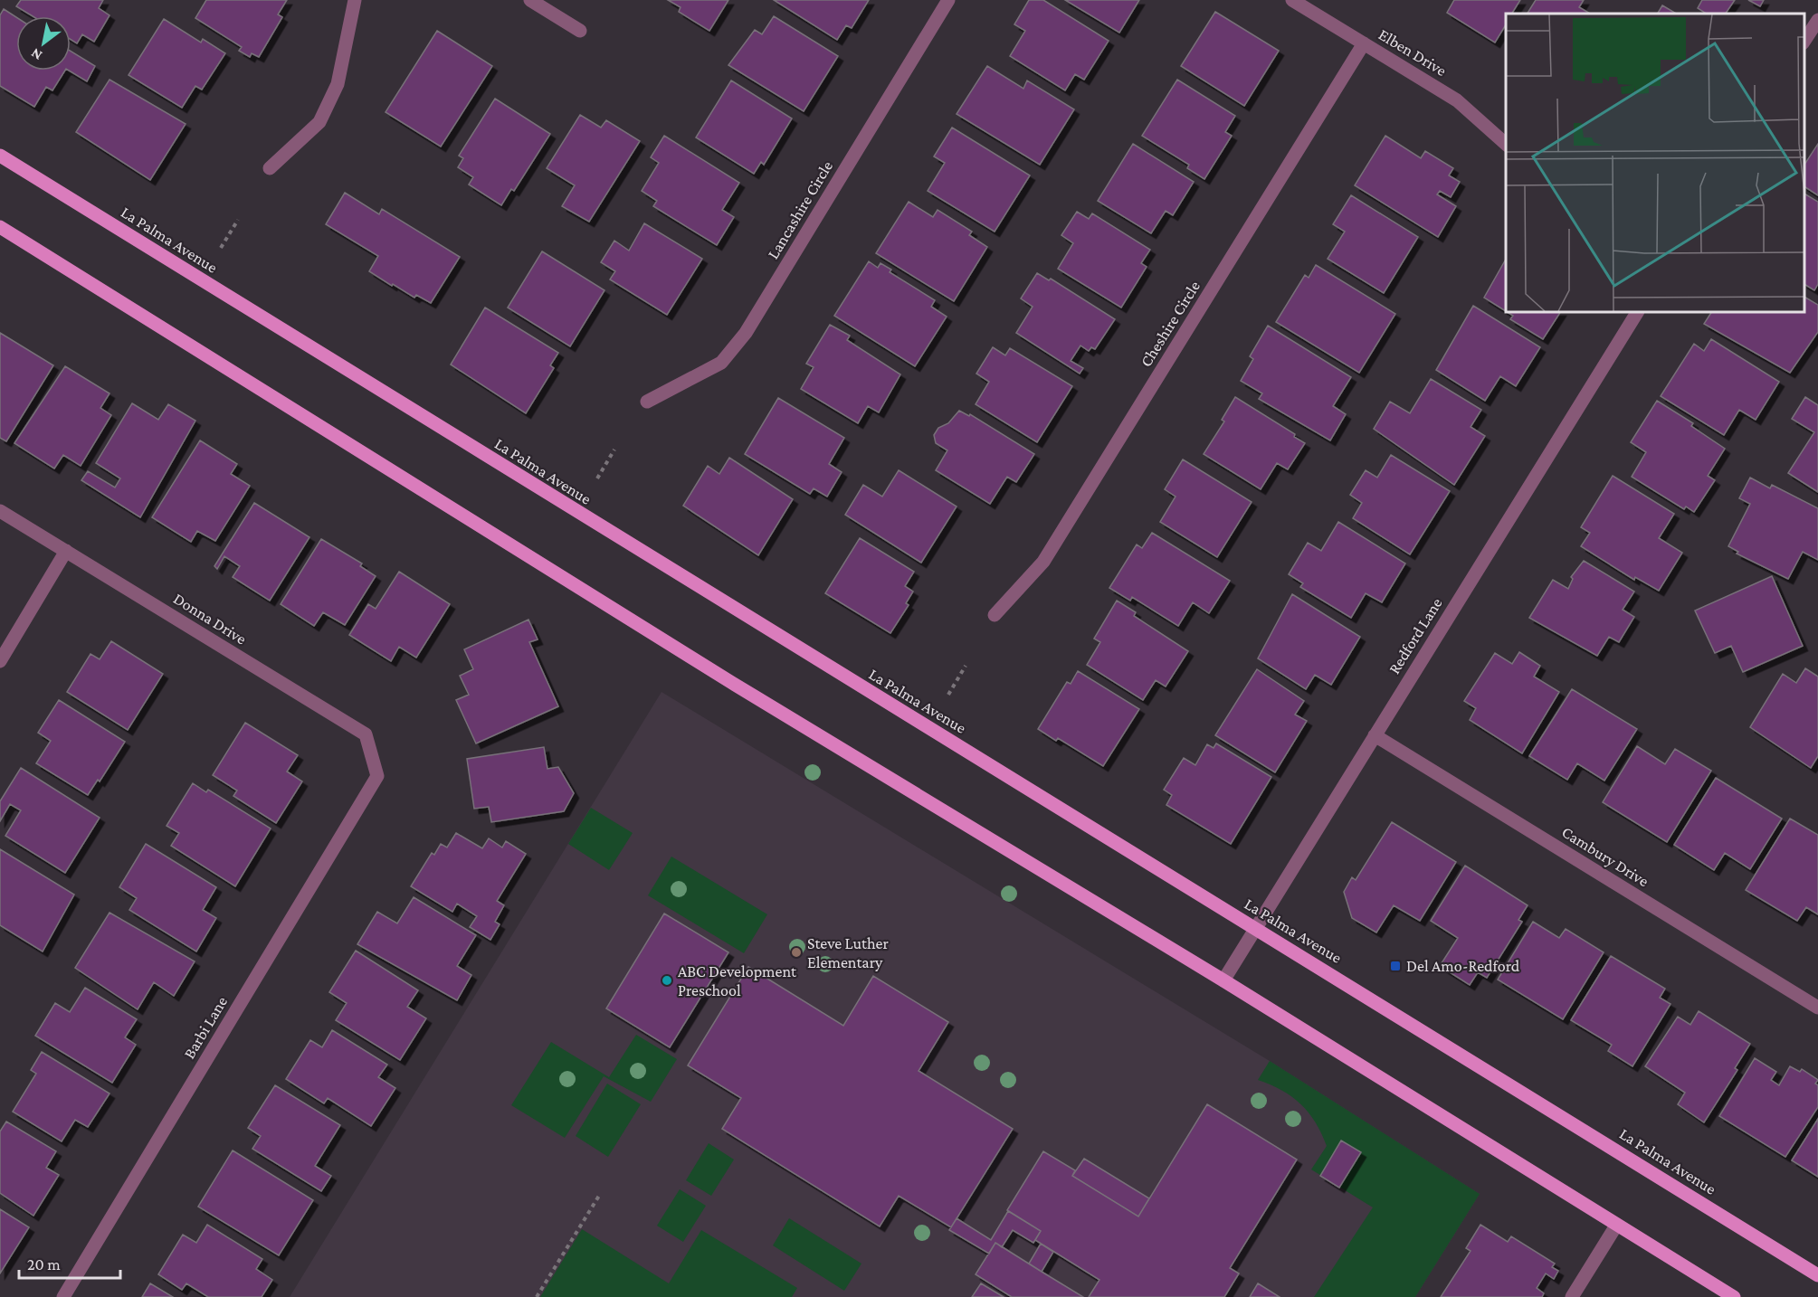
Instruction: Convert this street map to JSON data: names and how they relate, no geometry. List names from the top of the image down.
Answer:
{
  "streets": {
    "main road": ["La Palma Avenue"],
    "street": [
      "Elben Drive",
      "Lancashire Circle",
      "Cheshire Circle",
      "Donna Drive",
      "Redford Lane",
      "Cambury Drive",
      "Barbi Lane"
    ]
  },
  "crossings": [
    ["Elben Drive", "Cheshire Circle"],
    ["La Palma Avenue", "Redford Lane"],
    ["Donna Drive", "Barbi Lane"],
    ["Redford Lane", "Cambury Drive"]
  ],
  "places": {
    "other": ["Steve Luther Elementary", "ABC Development Preschool"],
    "transit": ["Del Amo-Redford"]
  },
  "scale_bar": "20 m",
  "north": "bottom left"
}
